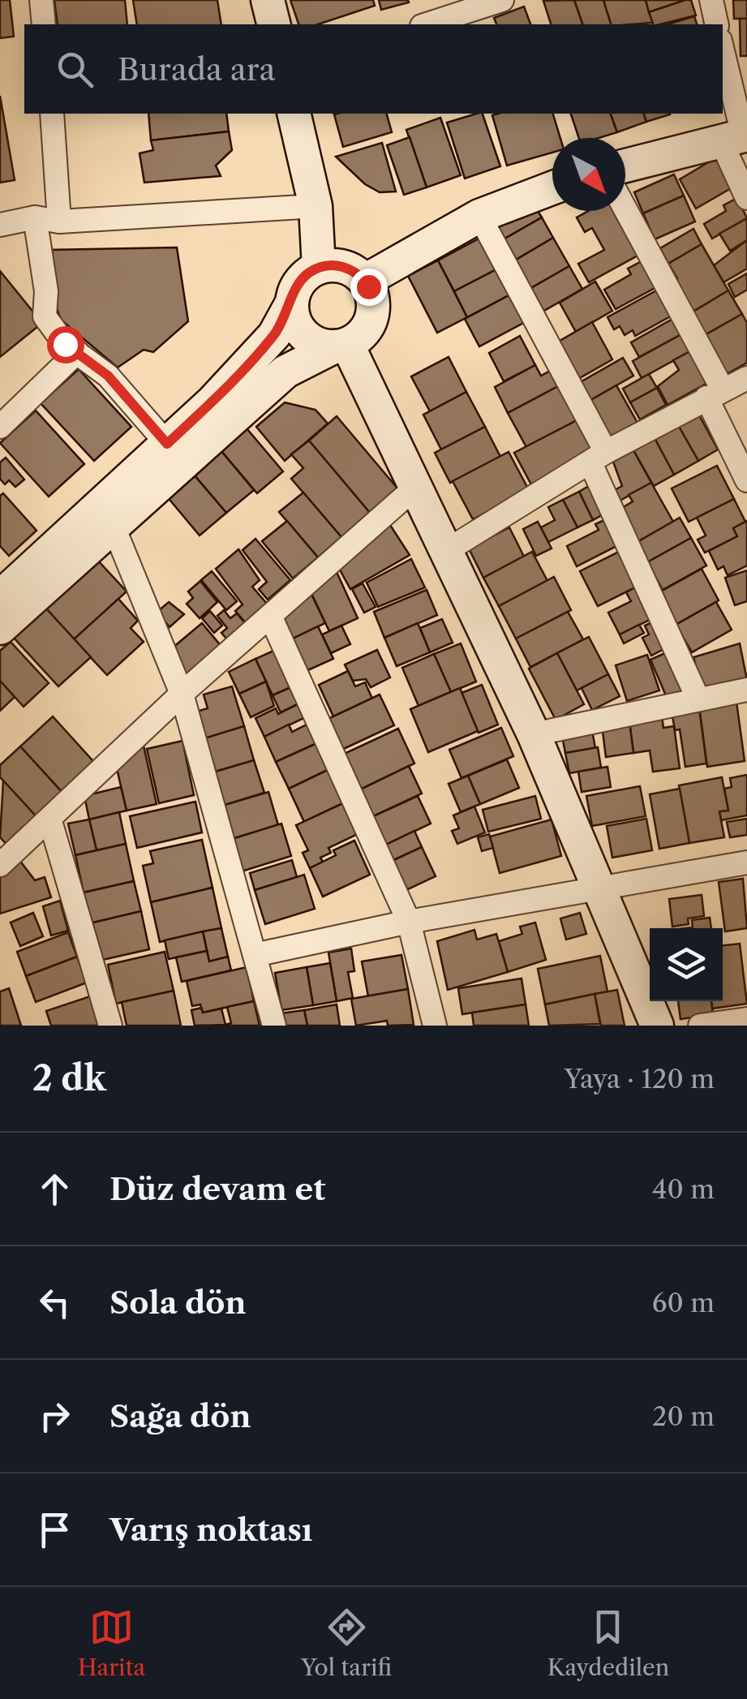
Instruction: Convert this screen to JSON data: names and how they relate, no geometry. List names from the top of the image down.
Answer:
{
  "north": "bottom right",
  "page": {
    "search": "Burada ara",
    "heading": ["2 dk", "Yaya · 120 m"],
    "list": [
      ["Düz devam et", "40 m"],
      ["Sola dön", "60 m"],
      ["Sağa dön", "20 m"],
      "Varış noktası"
    ],
    "nav": ["Harita", "Yol tarifi", "Kaydedilen"]
  }
}
